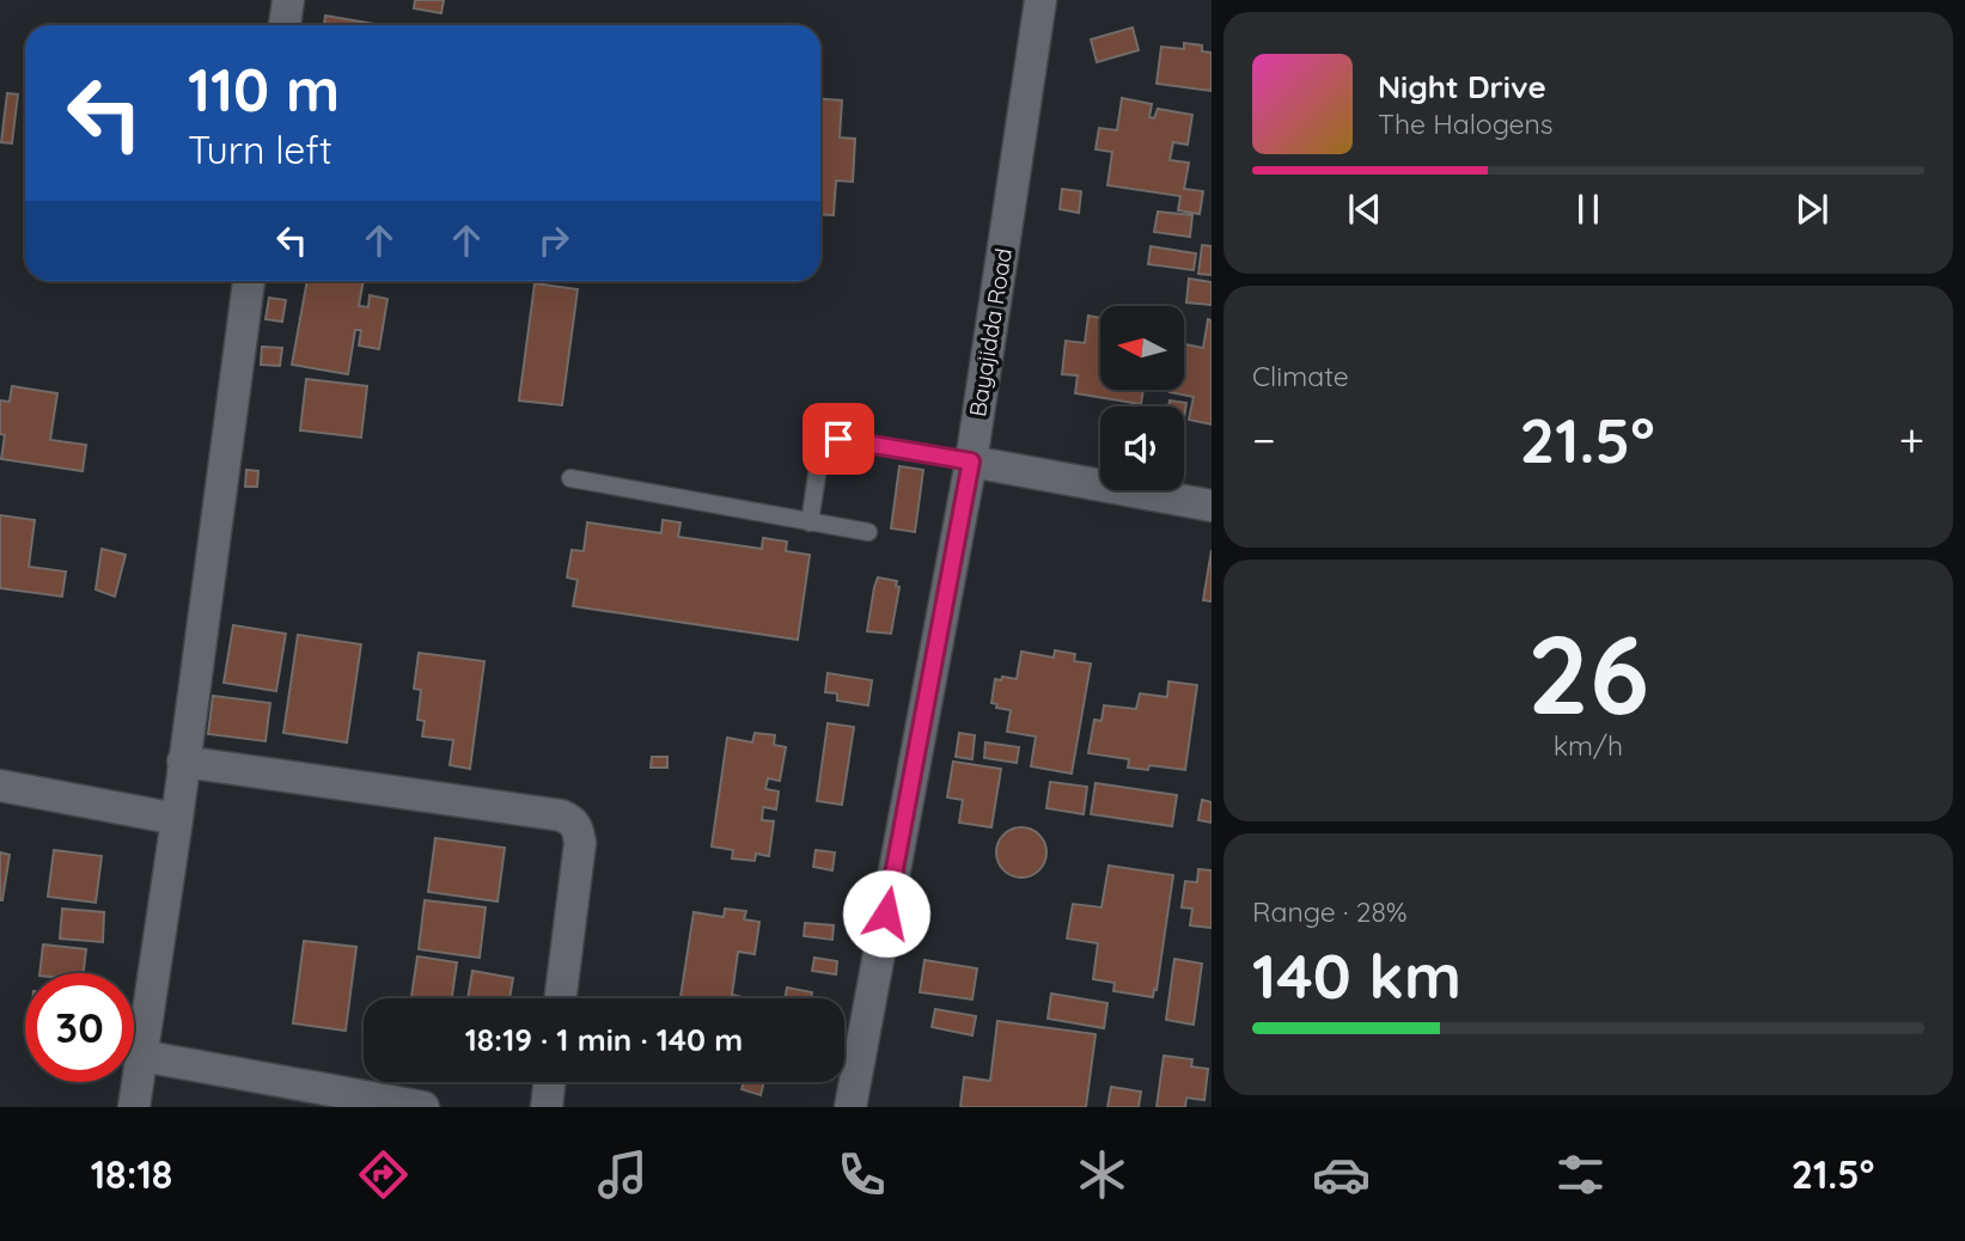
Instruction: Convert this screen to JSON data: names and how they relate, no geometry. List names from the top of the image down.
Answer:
{
  "streets": {
    "street": ["Bayajidda Road"]
  },
  "north": "left",
  "page": {
    "turn": ["110 m", "Turn left"],
    "song": ["Night Drive", "The Halogens"],
    "tile": [
      "Climate",
      ["26", "km/h"],
      ["Range · 28%", "140 km"]
    ],
    "heat": ["−", "21.5°", "+"],
    "limit": "30",
    "trip": "18:19 · 1 min · 140 m",
    "tabs": ["18:18", "21.5°"]
  }
}
